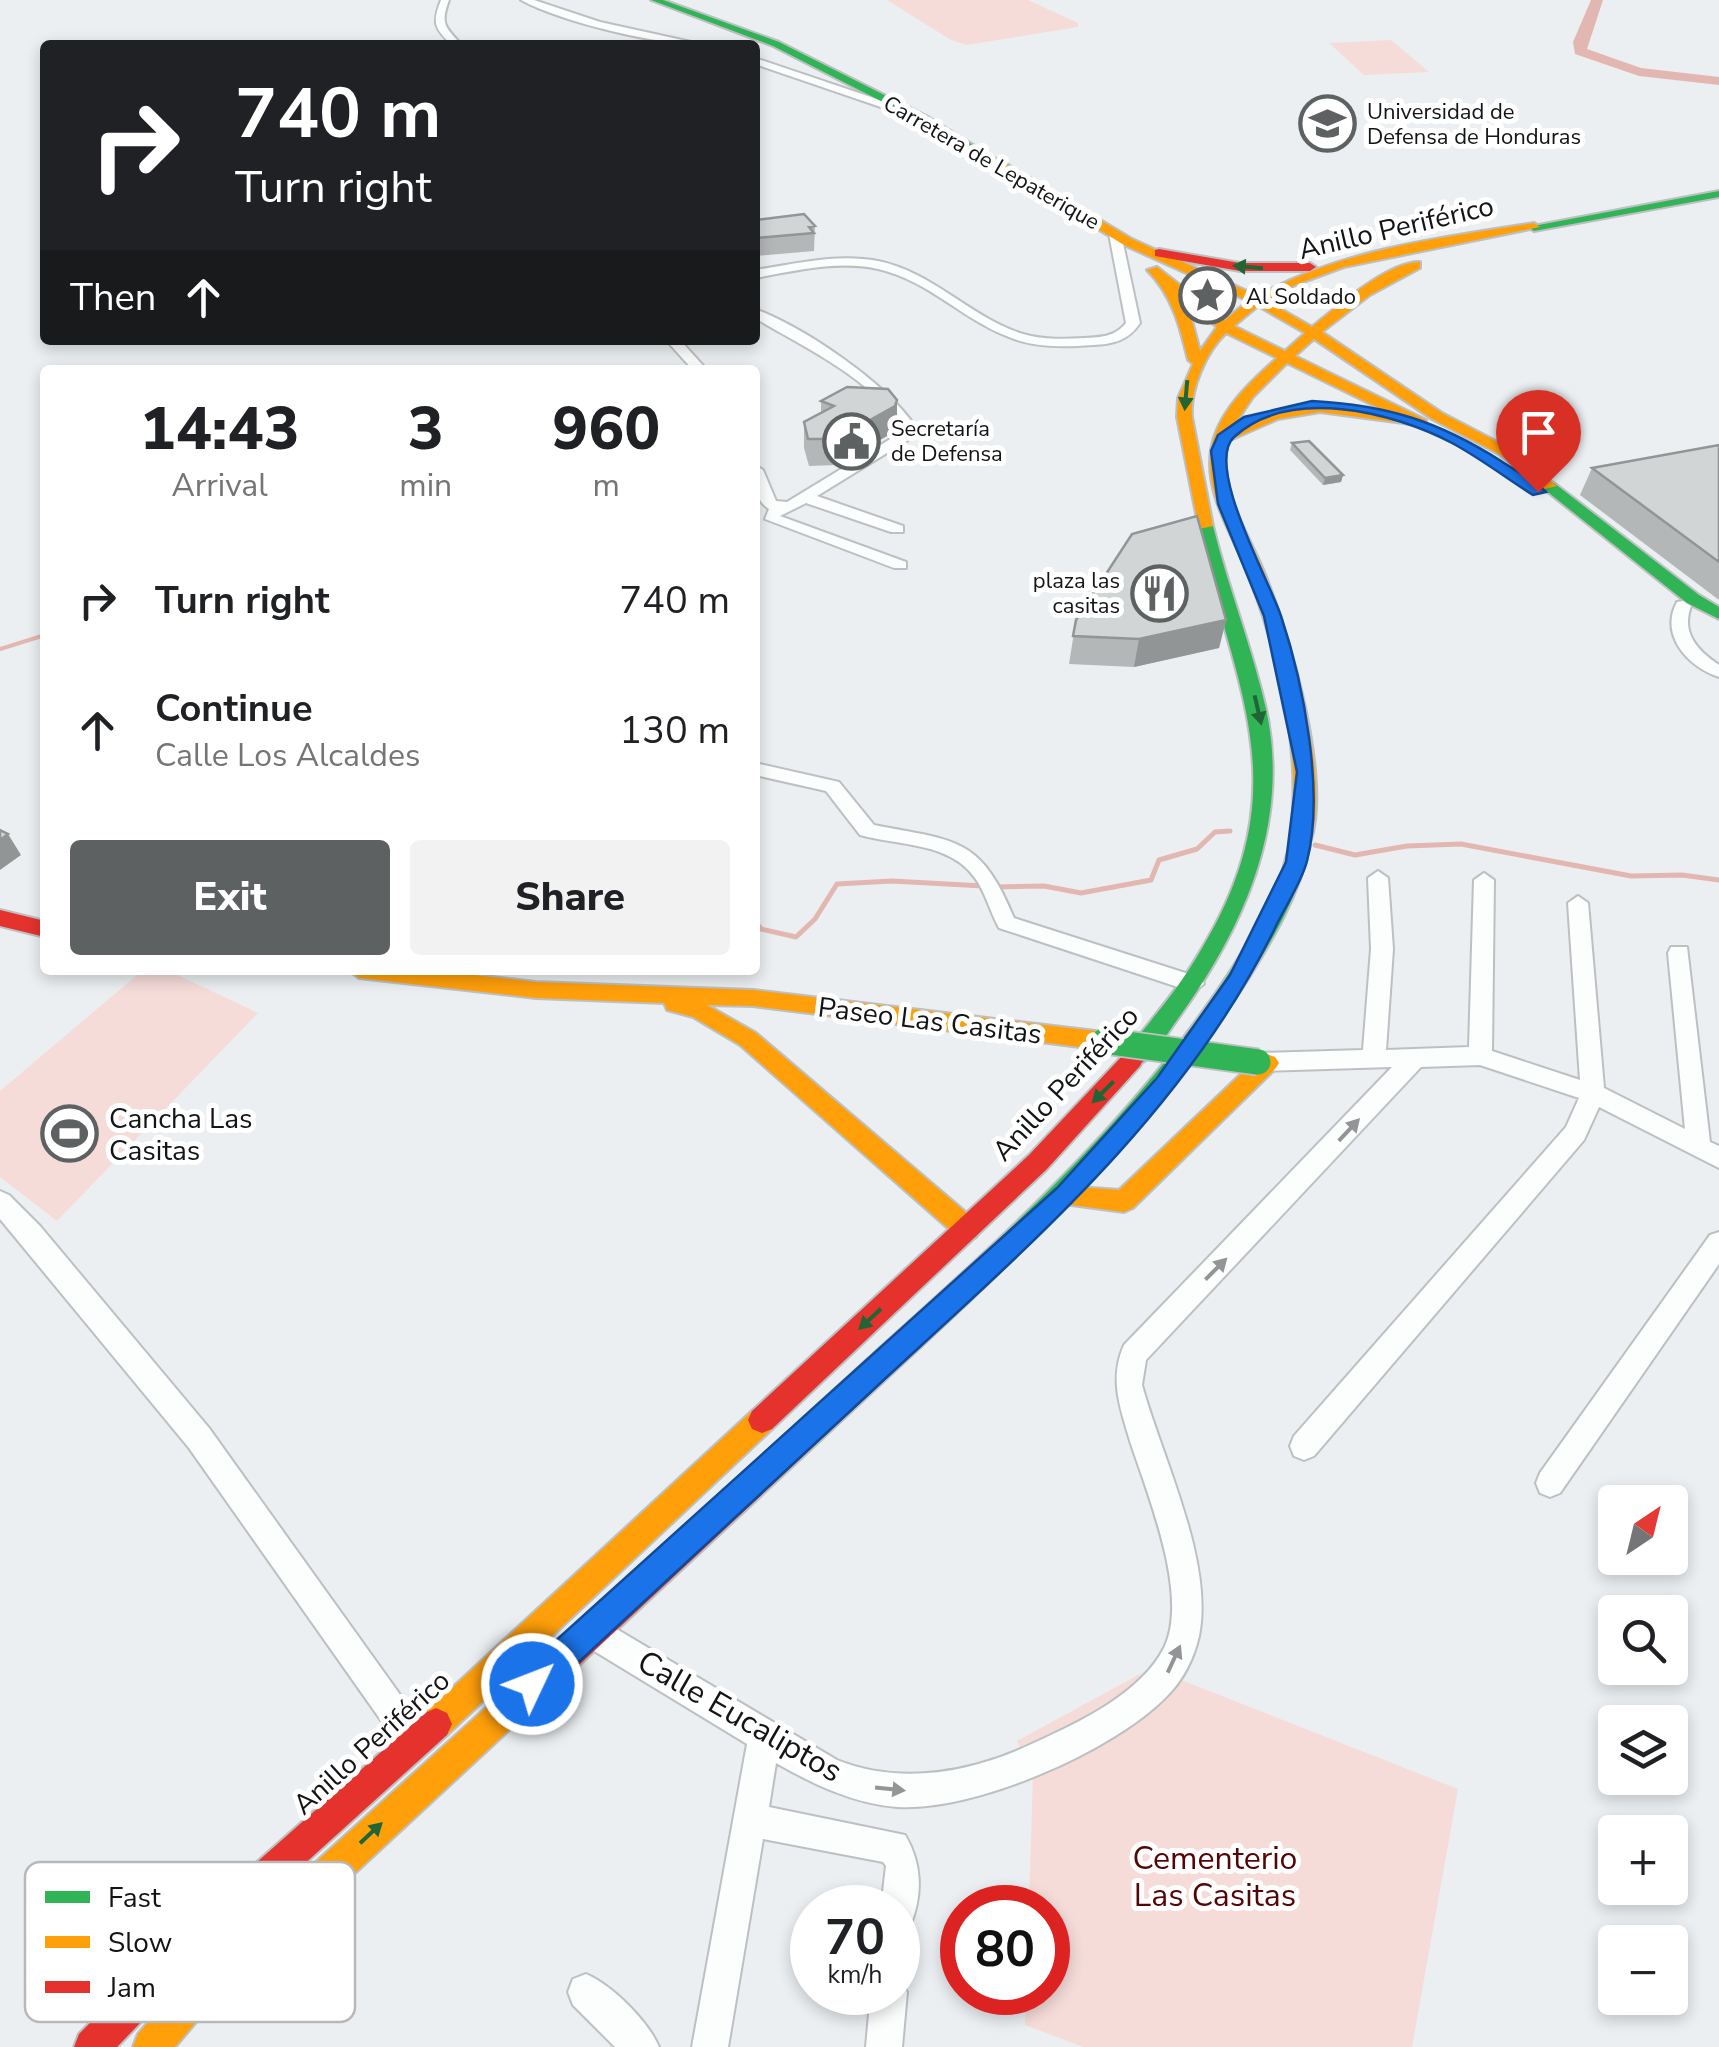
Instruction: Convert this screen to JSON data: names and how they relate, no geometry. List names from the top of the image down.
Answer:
{
  "streets": {
    "main road": ["Carretera de Lepaterique", "Anillo Periférico", "Paseo Las Casitas"],
    "street": ["Calle Eucaliptos"]
  },
  "crossings": [
    ["Carretera de Lepaterique", "Anillo Periférico"],
    ["Anillo Periférico", "Calle Eucaliptos"],
    ["Paseo Las Casitas", "Calle Eucaliptos"]
  ],
  "parks": ["Cementerio Las Casitas"],
  "places": {
    "school or university": ["Universidad de Defensa de Honduras"],
    "place": ["Al Soldado"],
    "public building": ["Secretaría de Defensa"],
    "restaurant": ["plaza las casitas"],
    "sports": ["Cancha Las Casitas"]
  },
  "legend": ["Fast", "Slow", "Jam"],
  "north": "top right",
  "page": {
    "turn": ["740 m", "Turn right"],
    "then": "Then",
    "eta": [
      "14:43",
      "Arrival",
      "3",
      "min",
      "960",
      "m"
    ],
    "list": [
      {
        "name": "Turn right",
        "value": "740 m"
      },
      {
        "name": "Continue",
        "note": "Calle Los Alcaldes",
        "value": "130 m"
      }
    ],
    "buttons": ["Exit", "Share"],
    "map_buttons": ["+", "−"],
    "speed": "70 km/h",
    "limit": "80"
  }
}
